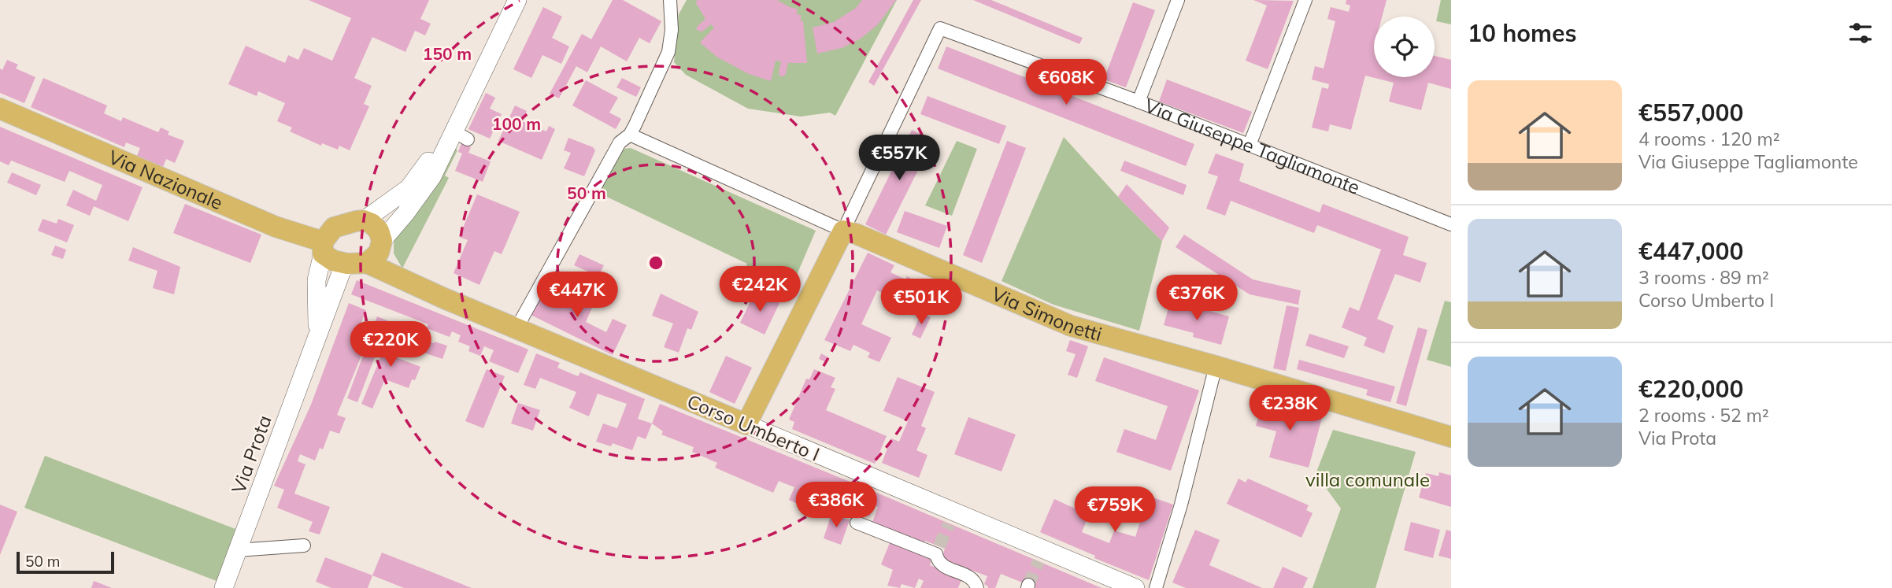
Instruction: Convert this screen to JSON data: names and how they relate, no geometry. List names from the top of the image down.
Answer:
{
  "streets": {
    "main road": [
      "Via Giuseppe Tagliamonte",
      "Via Nazionale",
      "Via Simonetti",
      "Corso Umberto I"
    ],
    "street": ["Via Prota"]
  },
  "crossings": [
    ["Via Giuseppe Tagliamonte", "Via Simonetti"],
    ["Via Giuseppe Tagliamonte", "Corso Umberto I"],
    ["Via Nazionale", "Corso Umberto I"],
    ["Corso Umberto I", "Via Prota"]
  ],
  "parks": ["villa comunale"],
  "scale_bar": "50 m",
  "page": {
    "heading": "10 homes",
    "price": [
      "€608K",
      "€557K",
      "€242K",
      "€447K",
      "€376K",
      "€501K",
      "€220K",
      "€238K",
      "€386K",
      "€759K"
    ],
    "list": [
      {
        "name": "€557,000",
        "note": "4 rooms · 120 m² · Via Giuseppe Tagliamonte"
      },
      {
        "name": "€447,000",
        "note": "3 rooms · 89 m² · Corso Umberto I"
      },
      {
        "name": "€220,000",
        "note": "2 rooms · 52 m² · Via Prota"
      }
    ],
    "scale": "50 m"
  },
  "rings": ["150 m", "100 m", "50 m"]
}
